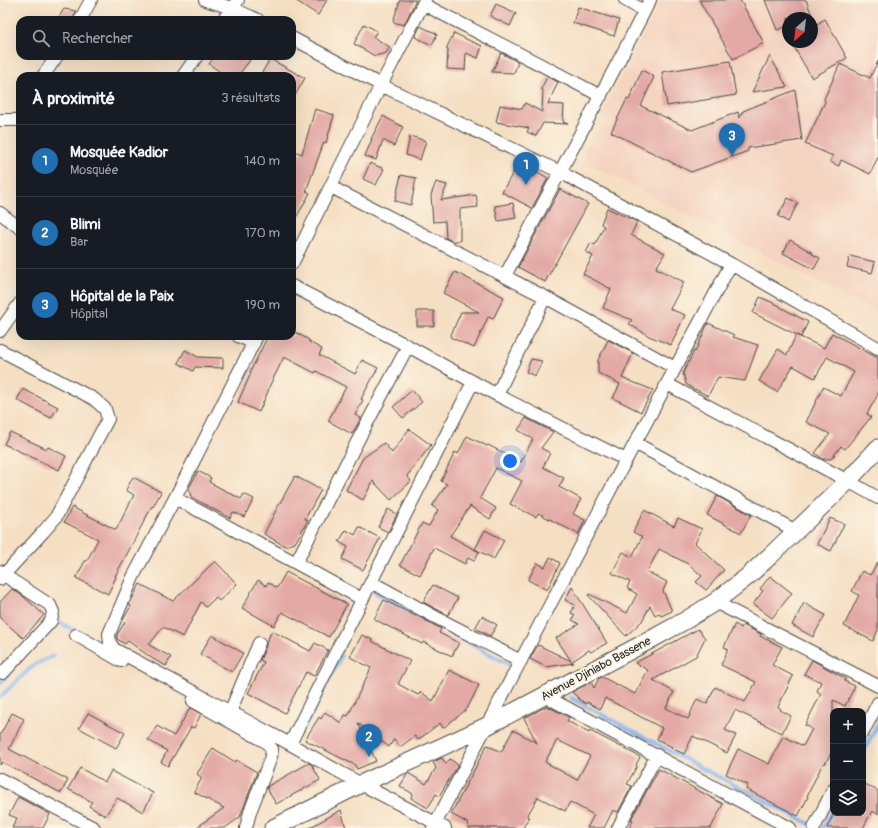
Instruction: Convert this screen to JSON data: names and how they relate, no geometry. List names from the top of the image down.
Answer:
{
  "streets": {
    "main road": ["Avenue Djiniabo Bassene"]
  },
  "north": "bottom left",
  "page": {
    "search": "Rechercher",
    "heading": ["À proximité", "3 résultats"],
    "pins": ["3", "1", "2"],
    "list": [
      {
        "mark": "1",
        "name": "Mosquée Kadior",
        "note": "Mosquée",
        "value": "140 m"
      },
      {
        "mark": "2",
        "name": "Blimi",
        "note": "Bar",
        "value": "170 m"
      },
      {
        "mark": "3",
        "name": "Hôpital de la Paix",
        "note": "Hôpital",
        "value": "190 m"
      }
    ],
    "map_buttons": ["+", "−"]
  }
}
